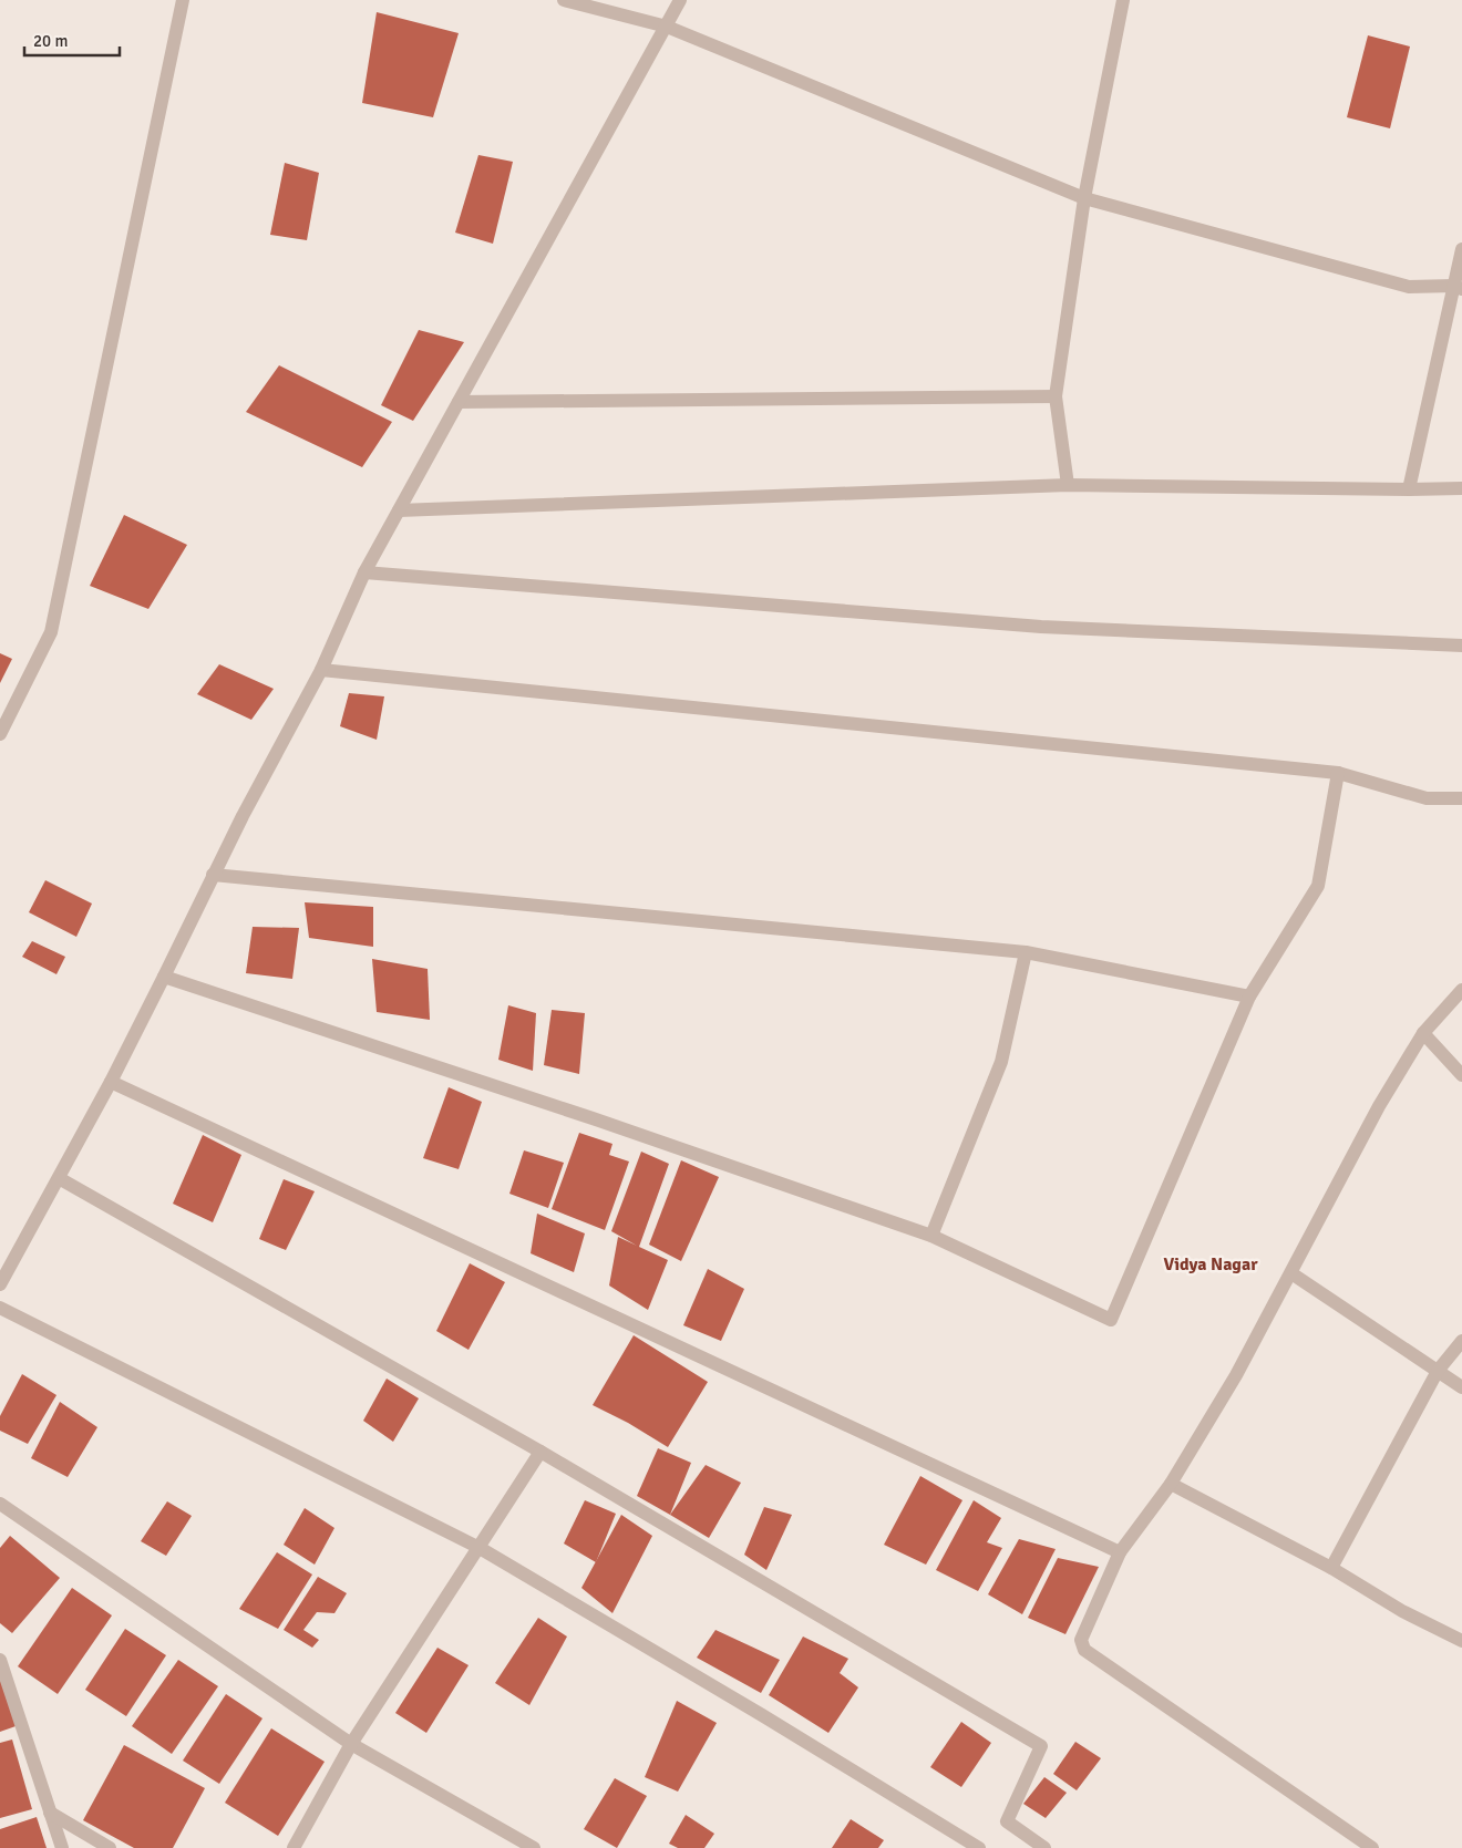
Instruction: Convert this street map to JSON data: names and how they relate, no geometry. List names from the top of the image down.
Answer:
{
  "districts": ["Vidya Nagar"],
  "scale_bar": "20 m"
}
